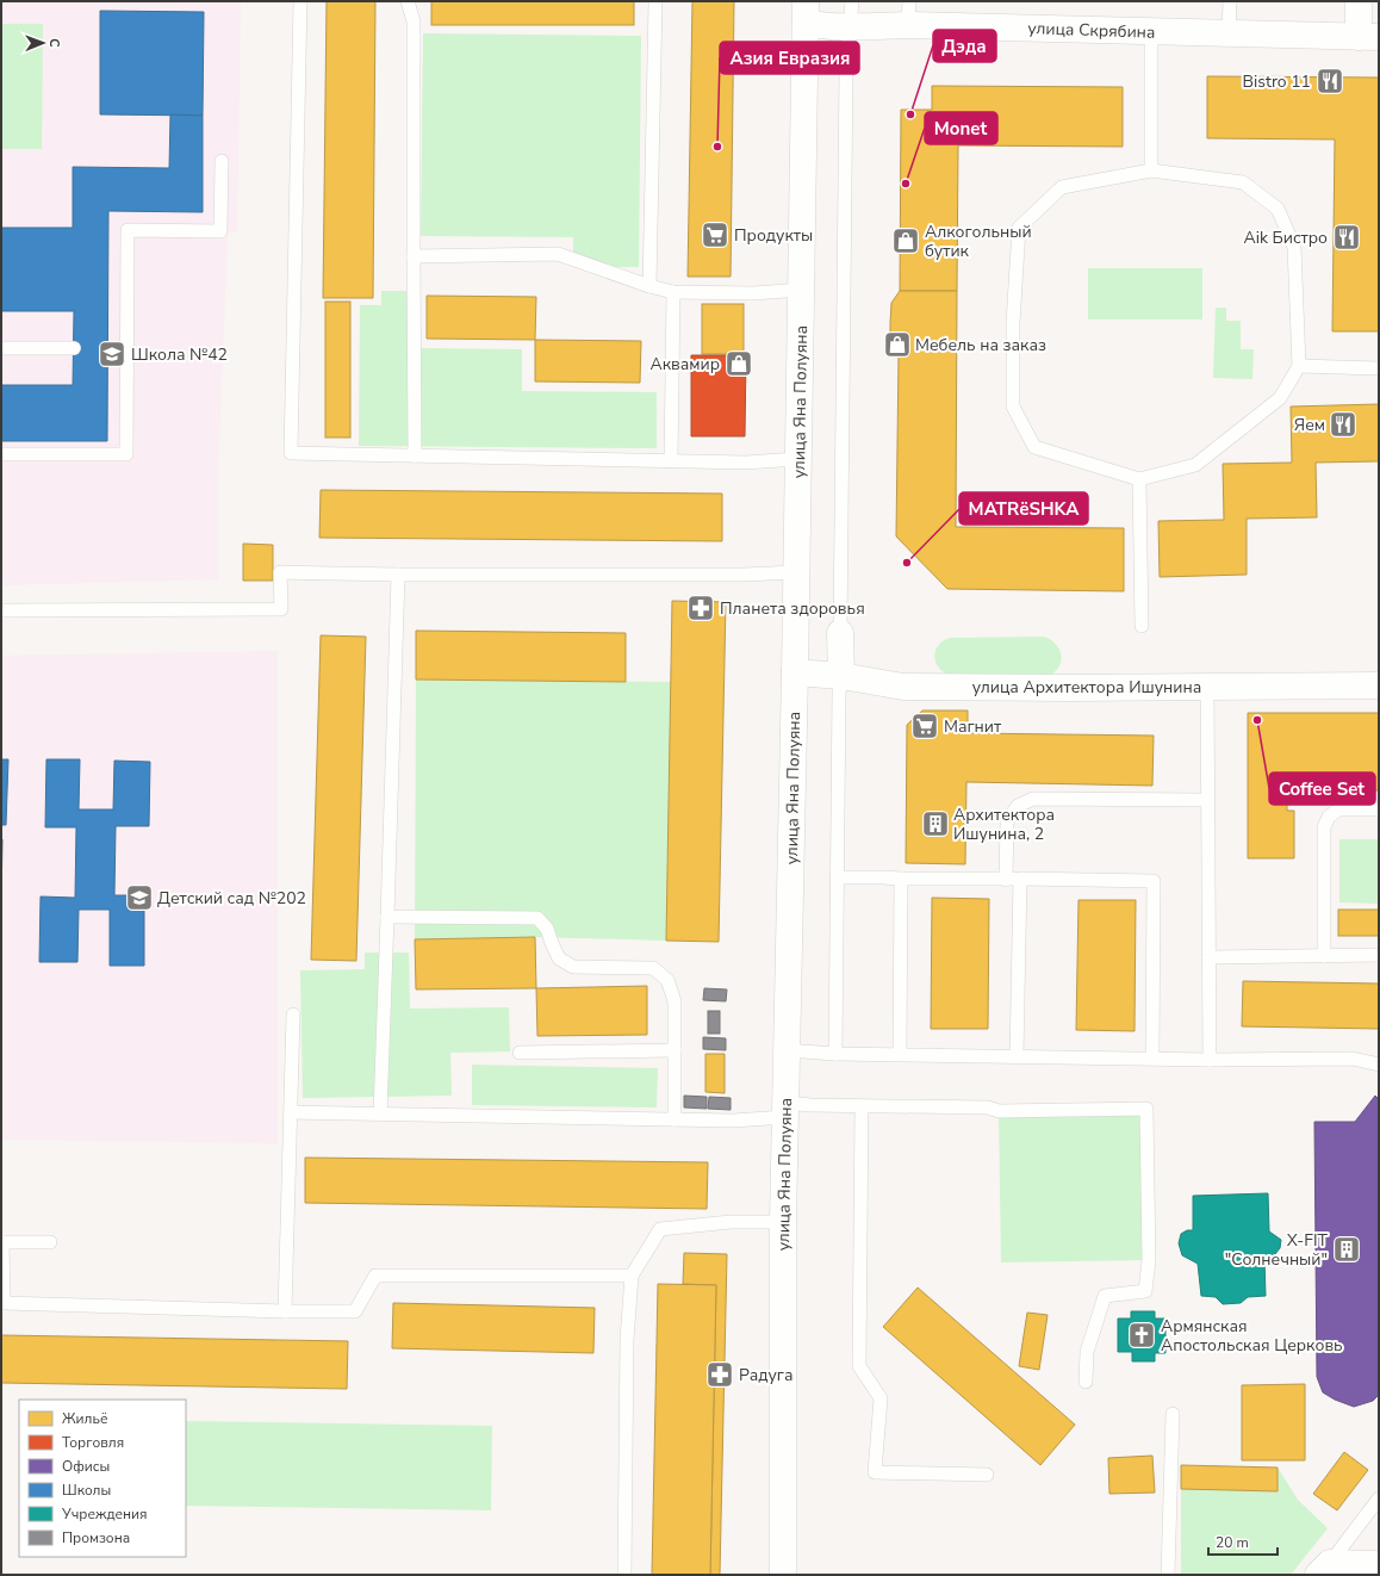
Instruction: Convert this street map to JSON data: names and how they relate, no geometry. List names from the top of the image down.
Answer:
{
  "streets": {
    "street": ["улица Скрябина", "улица Яна Полуяна", "улица Архитектора Ишунина"]
  },
  "crossings": [
    ["улица Скрябина", "улица Яна Полуяна"],
    ["улица Яна Полуяна", "улица Архитектора Ишунина"]
  ],
  "places": {
    "restaurant": ["Bistro 11", "Aik Бистро", "Яем"],
    "other": [
      "Дэда",
      "Азия Евразия",
      "Monet",
      "MATRёSHKA",
      "Coffee Set"
    ],
    "supermarket": ["Продукты", "Магнит"],
    "shop": ["Алкогольный бутик", "Мебель на заказ", "Аквамир"],
    "school or university": ["Школа №42", "Детский сад №202"],
    "pharmacy": ["Планета здоровья", "Радуга"],
    "building": ["Архитектора Ишунина, 2", "X-FIT \"Солнечный\""],
    "church": ["Армянская Апостольская Церковь"]
  },
  "legend": [
    "Жильё",
    "Торговля",
    "Офисы",
    "Школы",
    "Учреждения",
    "Промзона"
  ],
  "scale_bar": "20 m",
  "north": "right"
}
